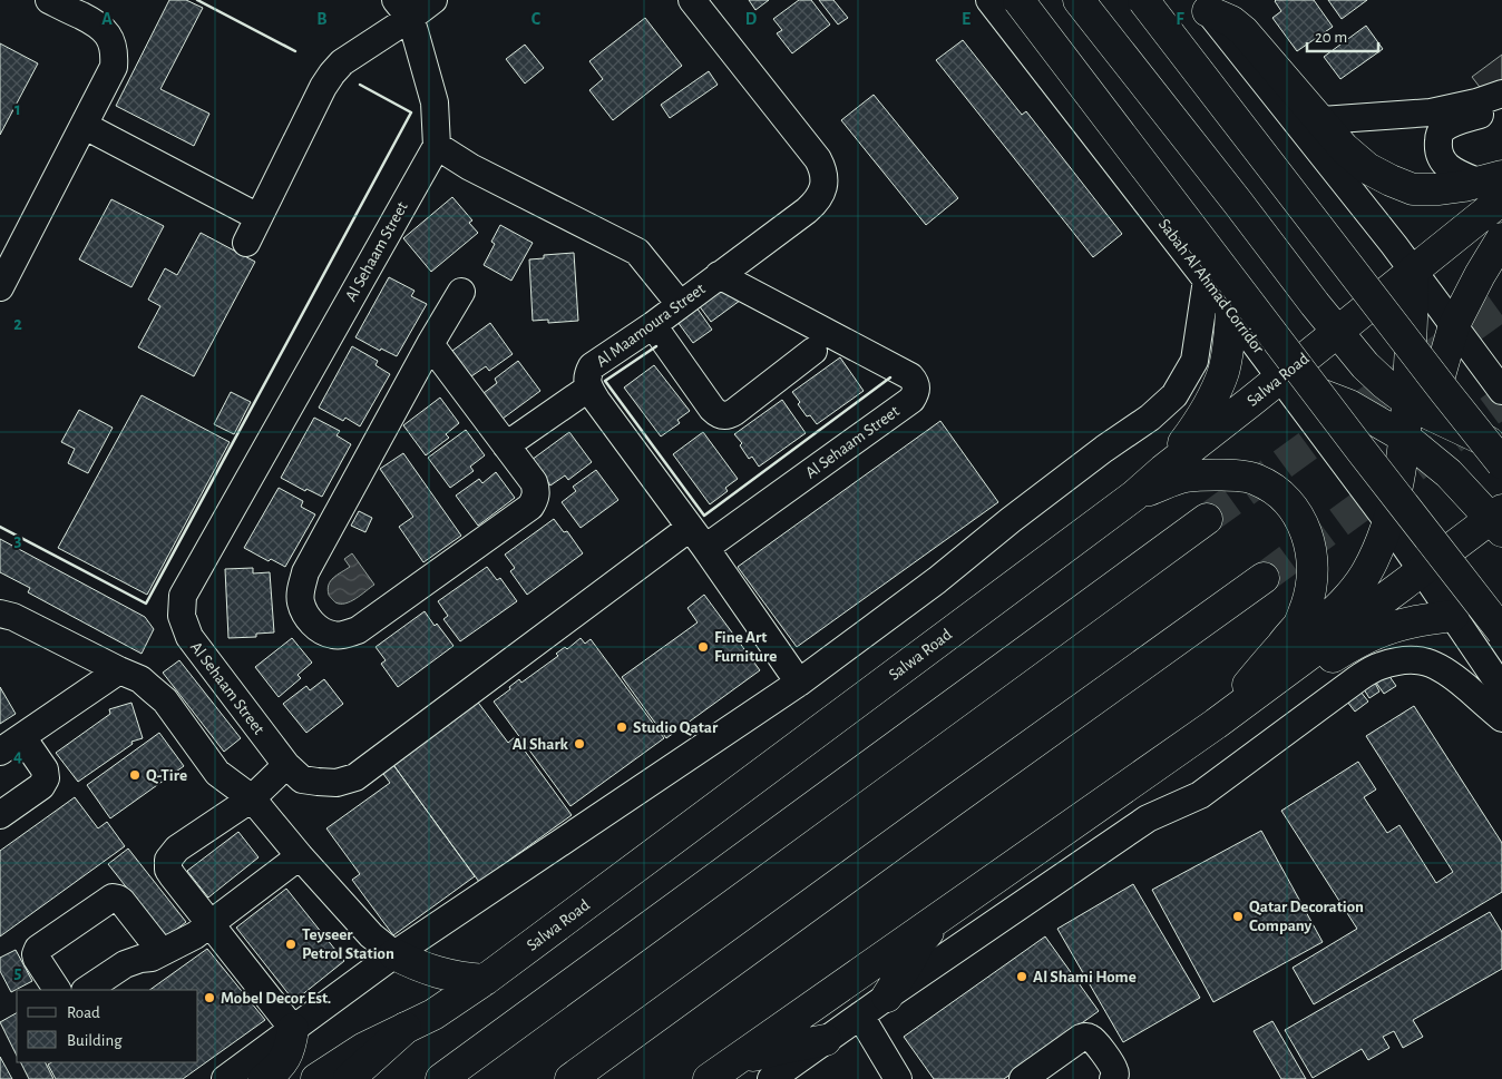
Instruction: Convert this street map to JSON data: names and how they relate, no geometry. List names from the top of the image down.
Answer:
{
  "streets": {
    "main road": ["Sabah Al Ahmad Corridor", "Salwa Road"],
    "street": ["Al Sehaam Street", "Al Maamoura Street"]
  },
  "crossings": [
    ["Al Sehaam Street", "Al Maamoura Street"],
    ["Sabah Al Ahmad Corridor", "Salwa Road"]
  ],
  "places": [
    "Fine Art Furniture",
    "Studio Qatar",
    "Al Shark",
    "Q-Tire",
    "Qatar Decoration Company",
    "Teyseer Petrol Station",
    "Al Shami Home",
    "Mobel Decor Est."
  ],
  "legend": ["Road", "Building"],
  "scale_bar": "20 m",
  "grid": {
    "columns": [
      "A",
      "B",
      "C",
      "D",
      "E",
      "F"
    ],
    "rows": [
      "1",
      "2",
      "3",
      "4",
      "5"
    ]
  }
}
